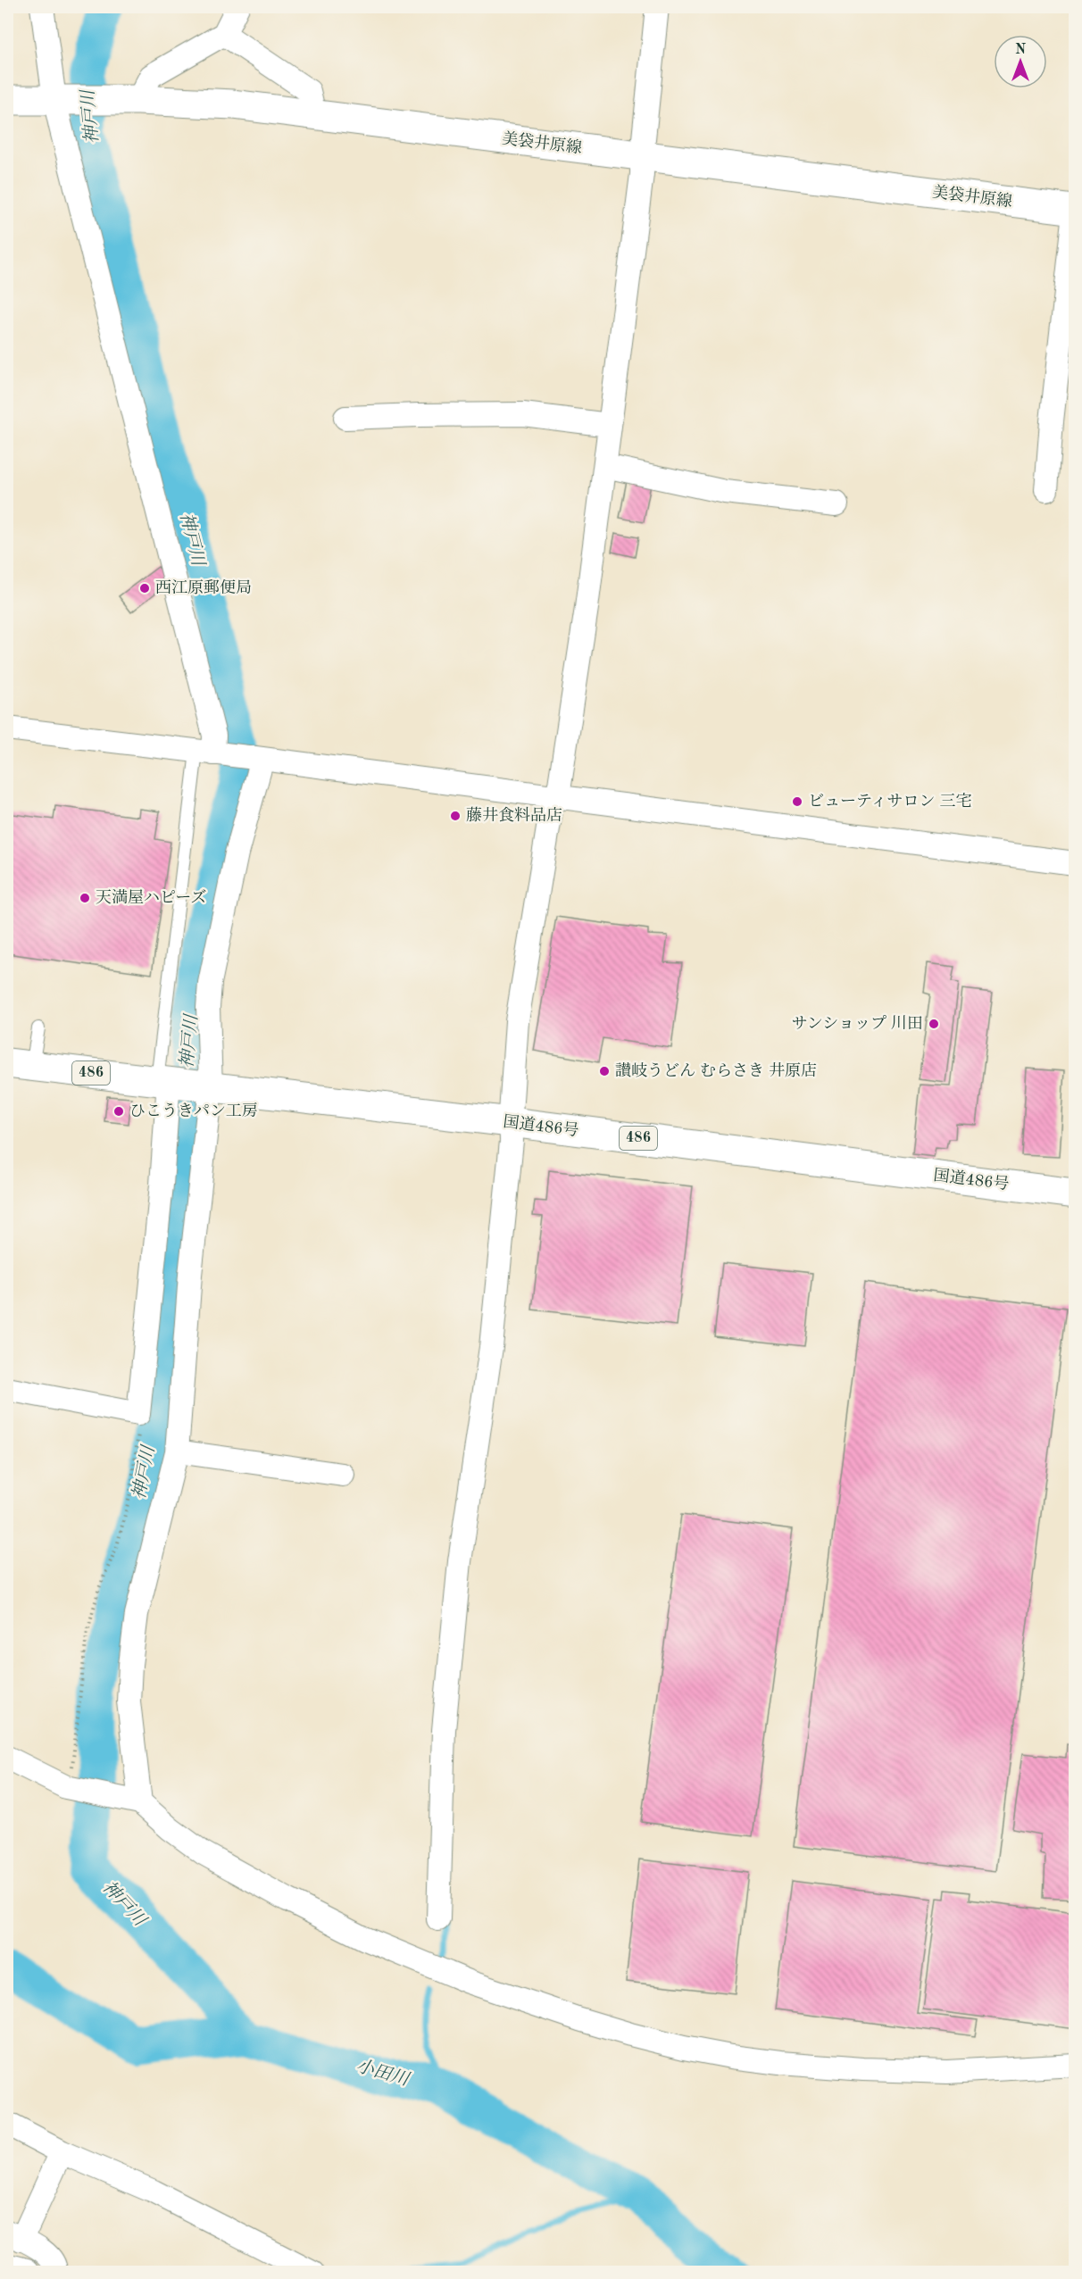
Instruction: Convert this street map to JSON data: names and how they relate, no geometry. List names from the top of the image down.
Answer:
{
  "streets": {
    "main road": ["美袋井原線", "486", "国道486号"]
  },
  "water": ["神戸川", "小田川"],
  "places": [
    "西江原郵便局",
    "ビューティサロン 三宅",
    "藤井食料品店",
    "天満屋ハピーズ",
    "サンショップ 川田",
    "讃岐うどん むらさき 井原店",
    "ひこうきパン工房"
  ],
  "north": "top"
}
